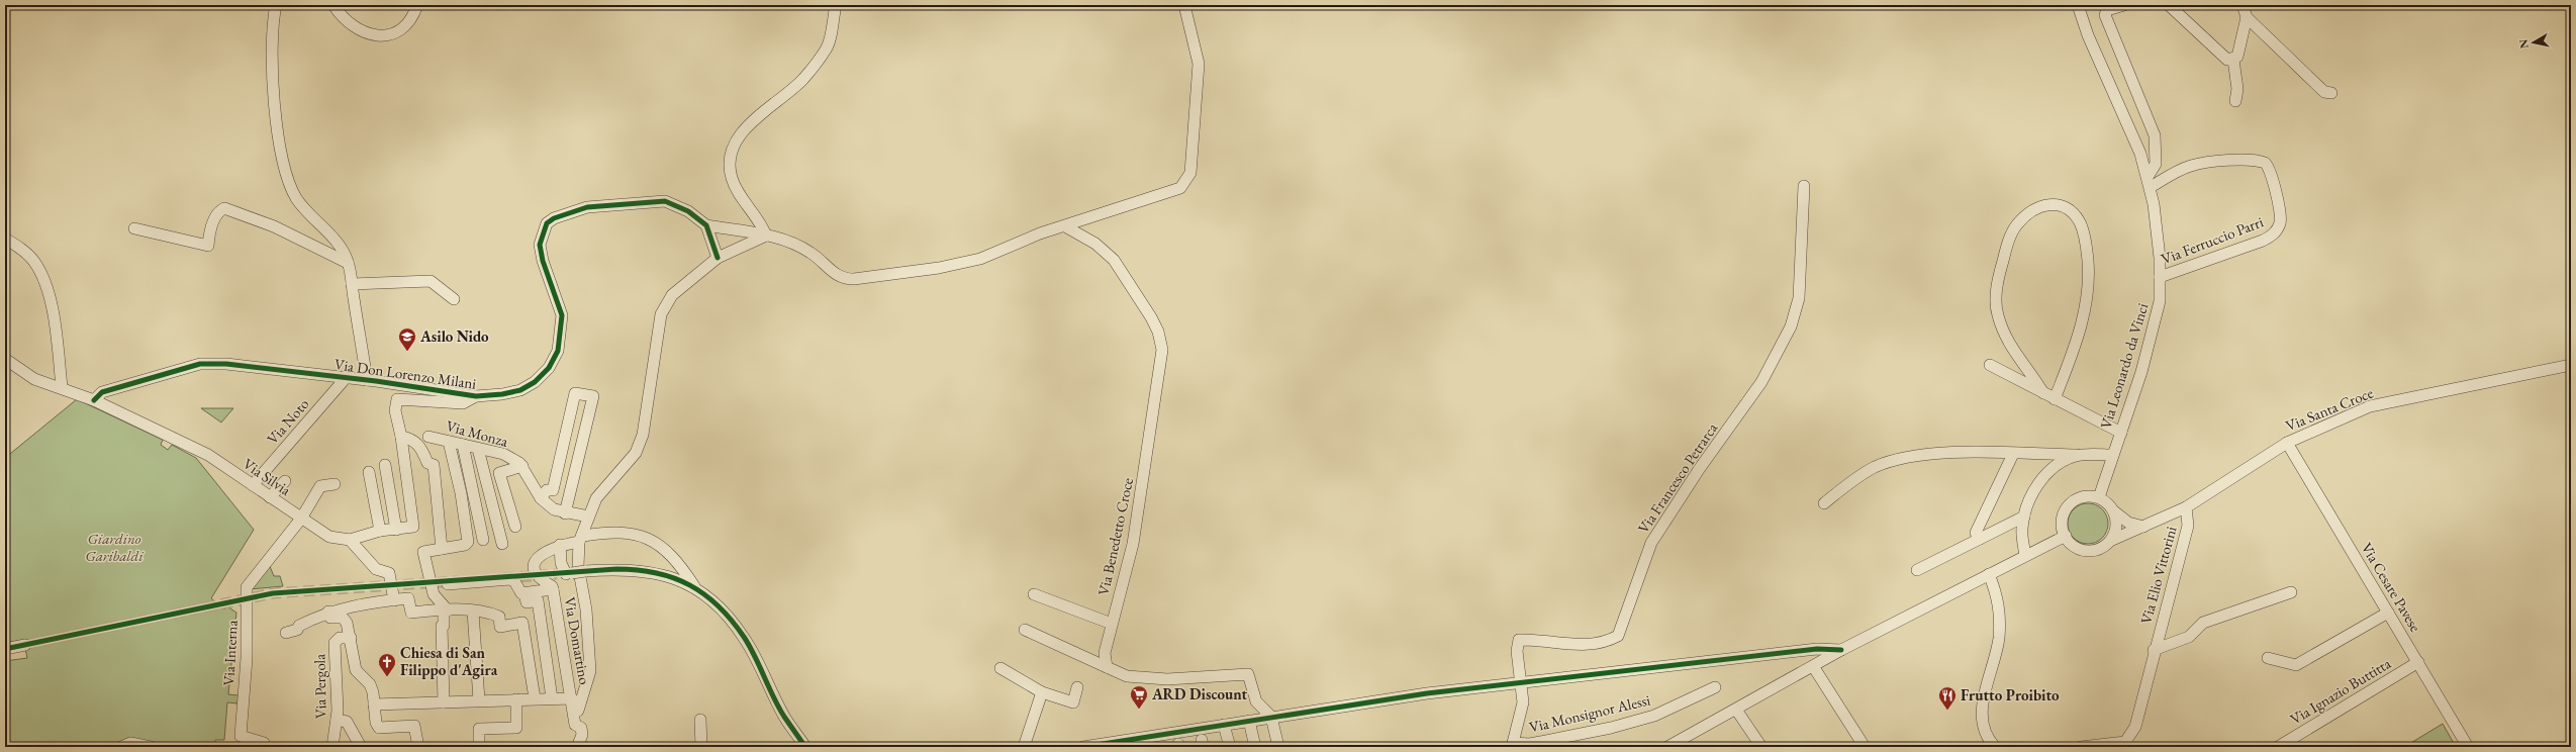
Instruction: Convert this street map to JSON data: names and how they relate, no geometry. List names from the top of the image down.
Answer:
{
  "streets": {
    "street": [
      "Via Ferruccio Parri",
      "Via Leonardo da Vinci",
      "Via Don Lorenzo Milani",
      "Via Santa Croce",
      "Via Noto",
      "Via Monza",
      "Via Silvia",
      "Via Francesco Petrarca",
      "Via Benedetto Croce",
      "Via Elio Vittorini",
      "Via Cesare Pavese",
      "Via Domartino",
      "Via Interna",
      "Via Pergola",
      "Via Ignazio Buttitta",
      "Via Monsignor Alessi"
    ]
  },
  "crossings": [
    ["Via Ferruccio Parri", "Via Leonardo da Vinci"],
    ["Via Leonardo da Vinci", "Via Santa Croce"],
    ["Via Don Lorenzo Milani", "Via Noto"],
    ["Via Don Lorenzo Milani", "Via Silvia"],
    ["Via Santa Croce", "Via Elio Vittorini"],
    ["Via Santa Croce", "Via Cesare Pavese"],
    ["Via Noto", "Via Silvia"],
    ["Via Silvia", "Via Interna"],
    ["Via Francesco Petrarca", "Via Monsignor Alessi"],
    ["Via Cesare Pavese", "Via Ignazio Buttitta"]
  ],
  "parks": ["Giardino Garibaldi"],
  "places": {
    "school or university": ["Asilo Nido"],
    "church": ["Chiesa di San Filippo d'Agira"],
    "supermarket": ["ARD Discount"],
    "restaurant": ["Frutto Proibito"]
  },
  "north": "left"
}
